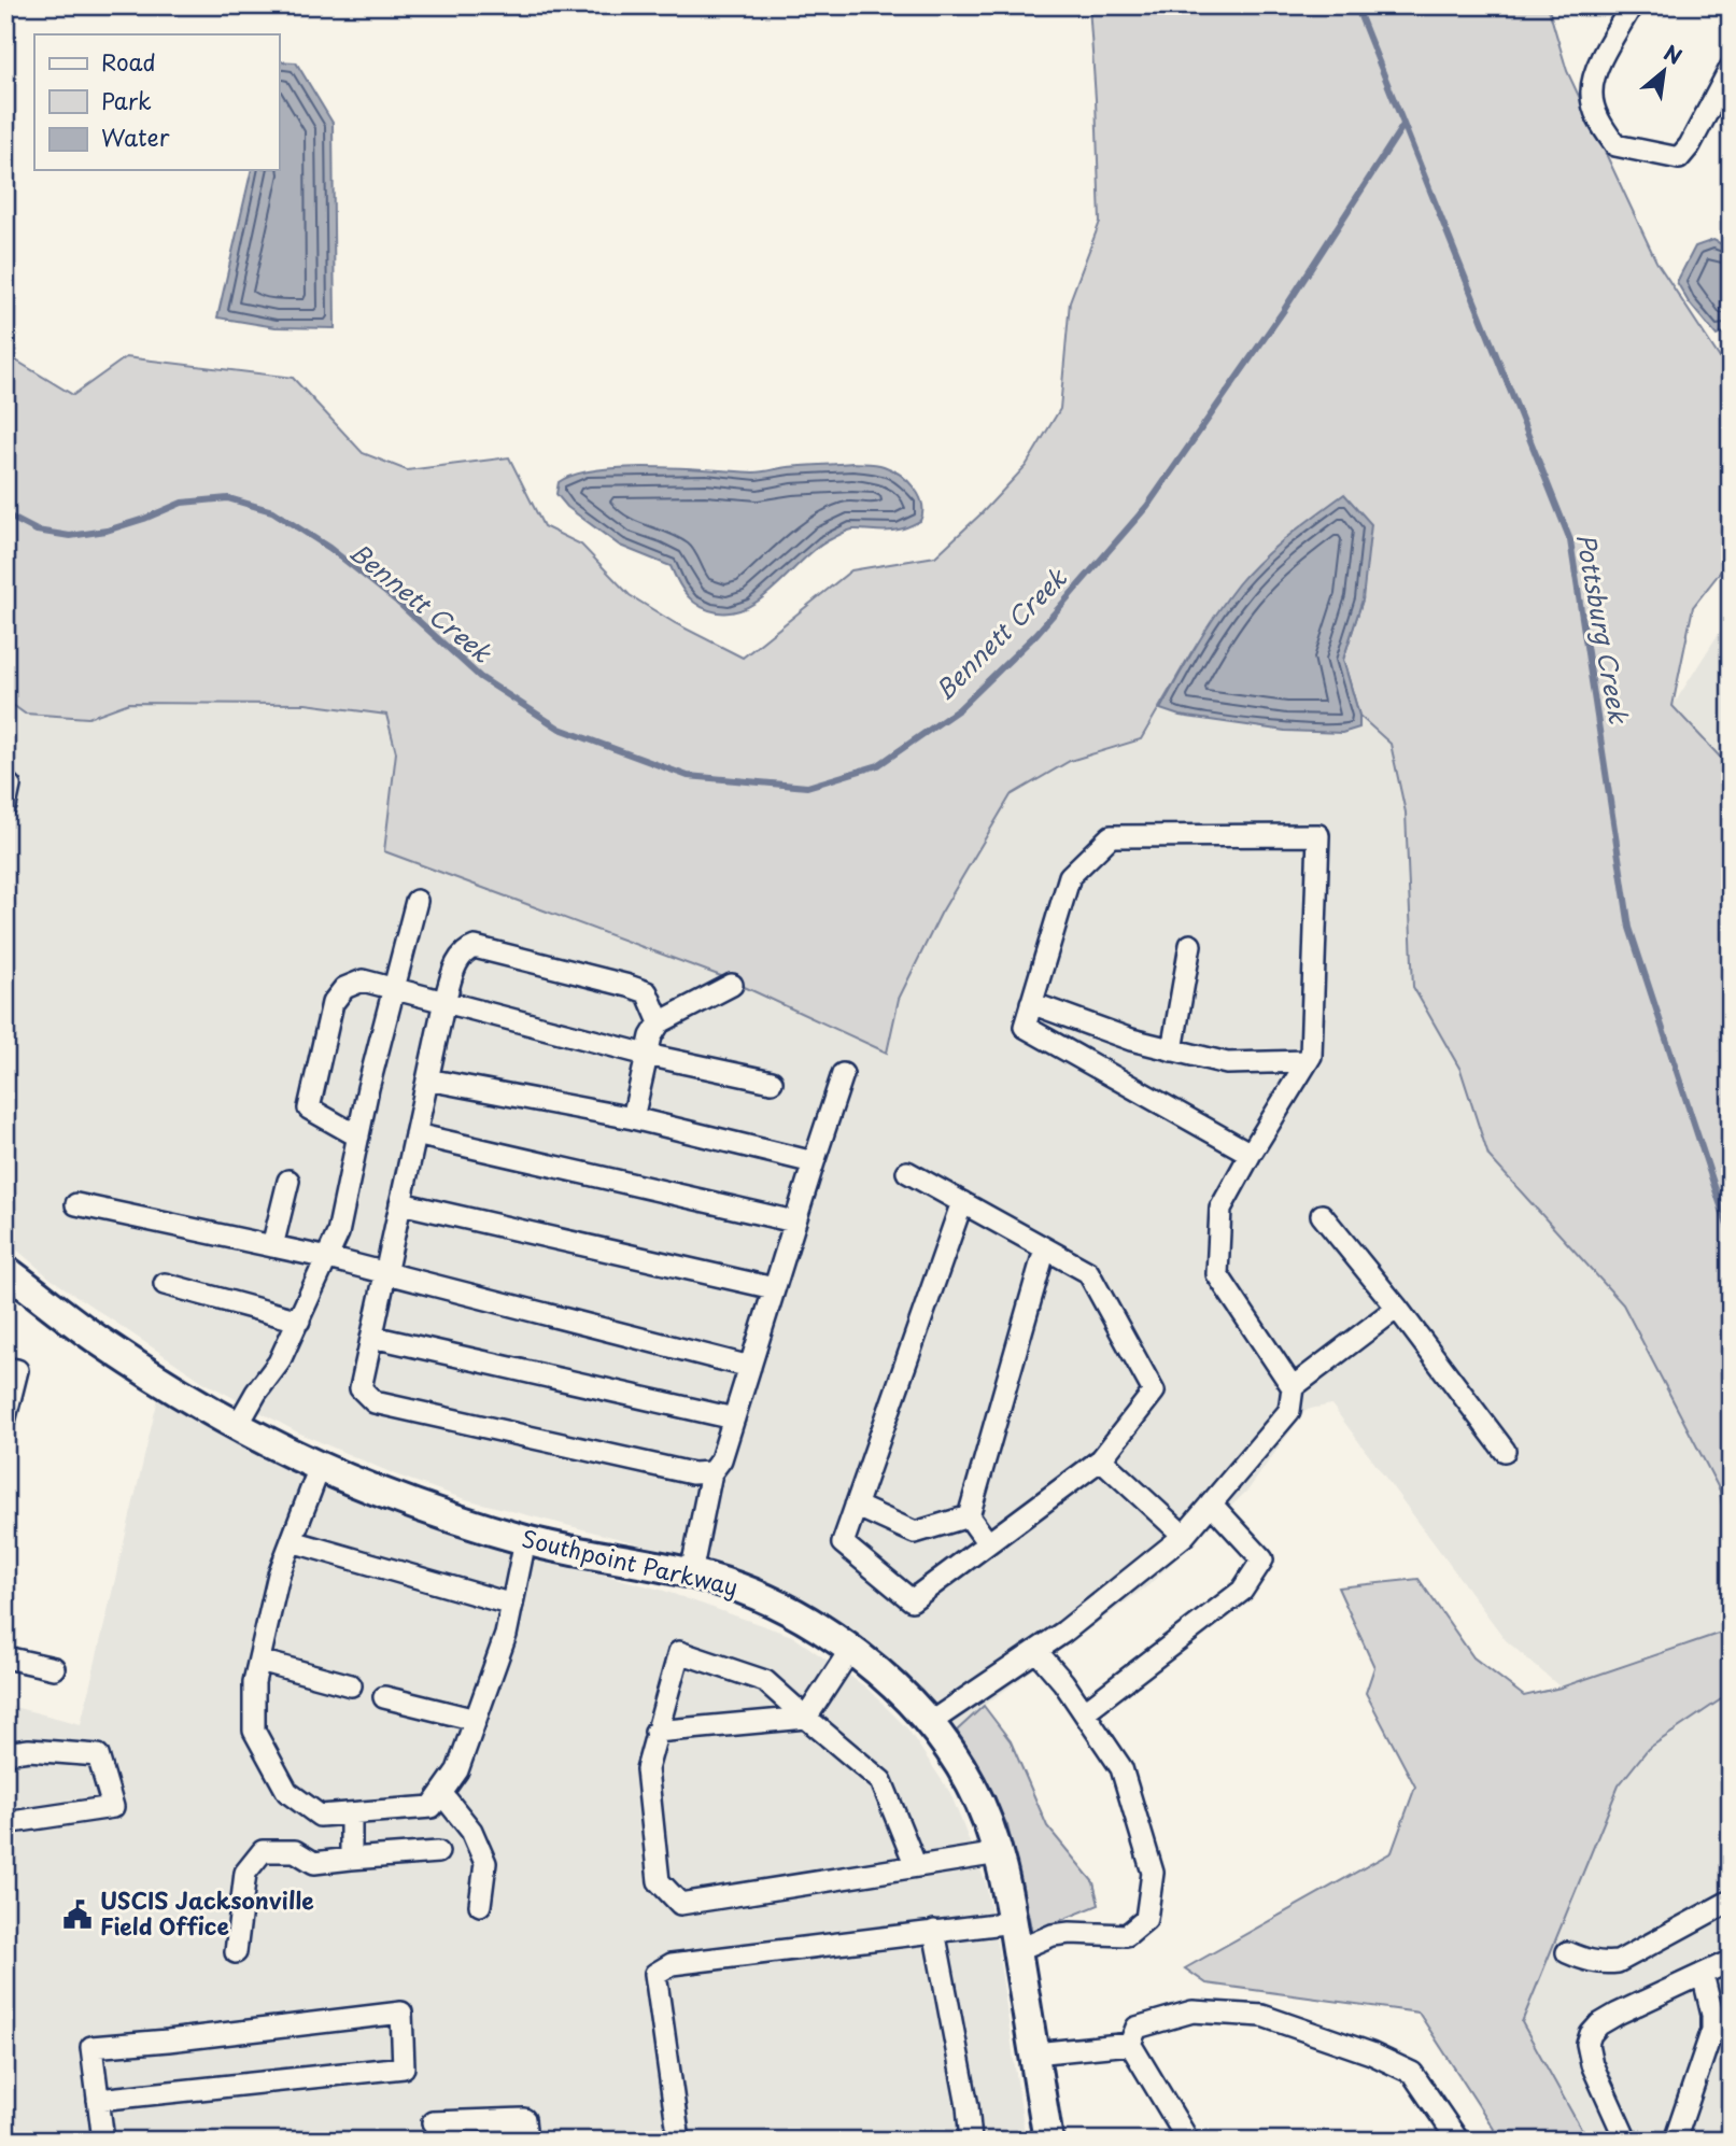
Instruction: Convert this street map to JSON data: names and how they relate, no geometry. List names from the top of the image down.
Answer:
{
  "streets": {
    "main road": ["Southpoint Parkway"]
  },
  "water": ["Bennett Creek", "Pottsburg Creek"],
  "places": {
    "public building": ["USCIS Jacksonville Field Office"]
  },
  "legend": ["Road", "Park", "Water"],
  "north": "top right"
}
